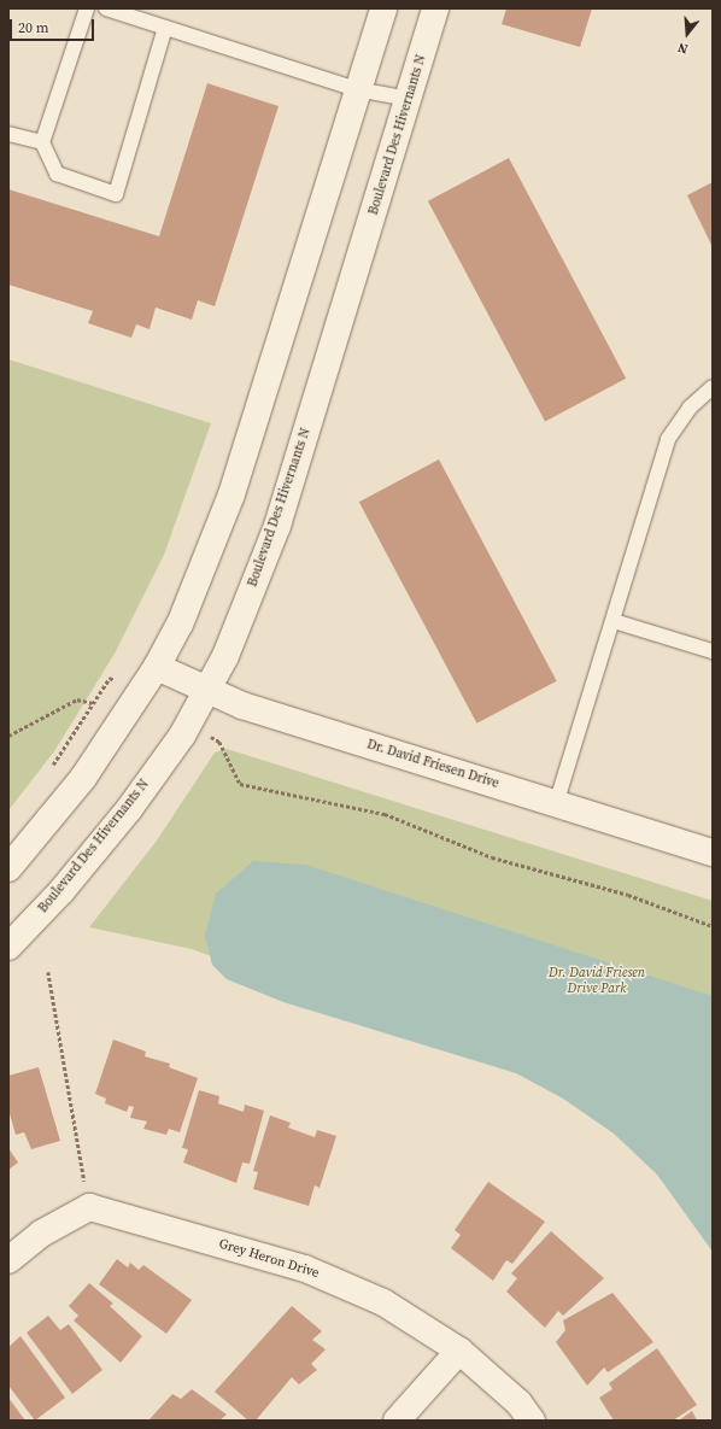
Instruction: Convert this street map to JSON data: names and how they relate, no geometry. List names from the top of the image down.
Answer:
{
  "streets": {
    "street": ["Boulevard Des Hivernants N", "Dr. David Friesen Drive", "Grey Heron Drive"]
  },
  "crossings": [
    ["Boulevard Des Hivernants N", "Dr. David Friesen Drive"]
  ],
  "parks": ["Dr. David Friesen Drive Park"],
  "scale_bar": "20 m",
  "north": "bottom"
}
